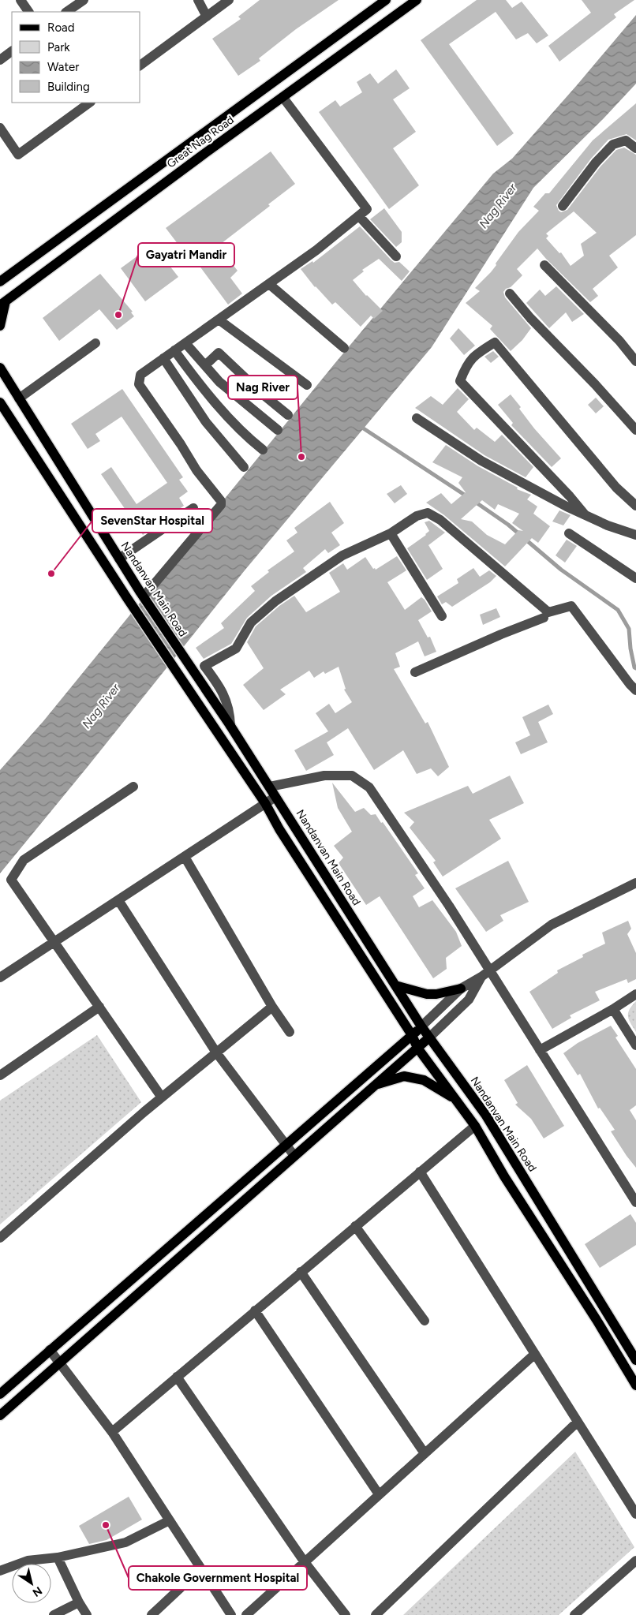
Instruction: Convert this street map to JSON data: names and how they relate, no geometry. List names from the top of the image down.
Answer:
{
  "streets": {
    "main road": ["Great Nag Road", "Nandanvan Main Road"]
  },
  "water": ["Nag River"],
  "places": [
    "Gayatri Mandir",
    "Nag River",
    "SevenStar Hospital",
    "Chakole Government Hospital"
  ],
  "legend": [
    "Road",
    "Park",
    "Water",
    "Building"
  ],
  "north": "bottom right"
}
